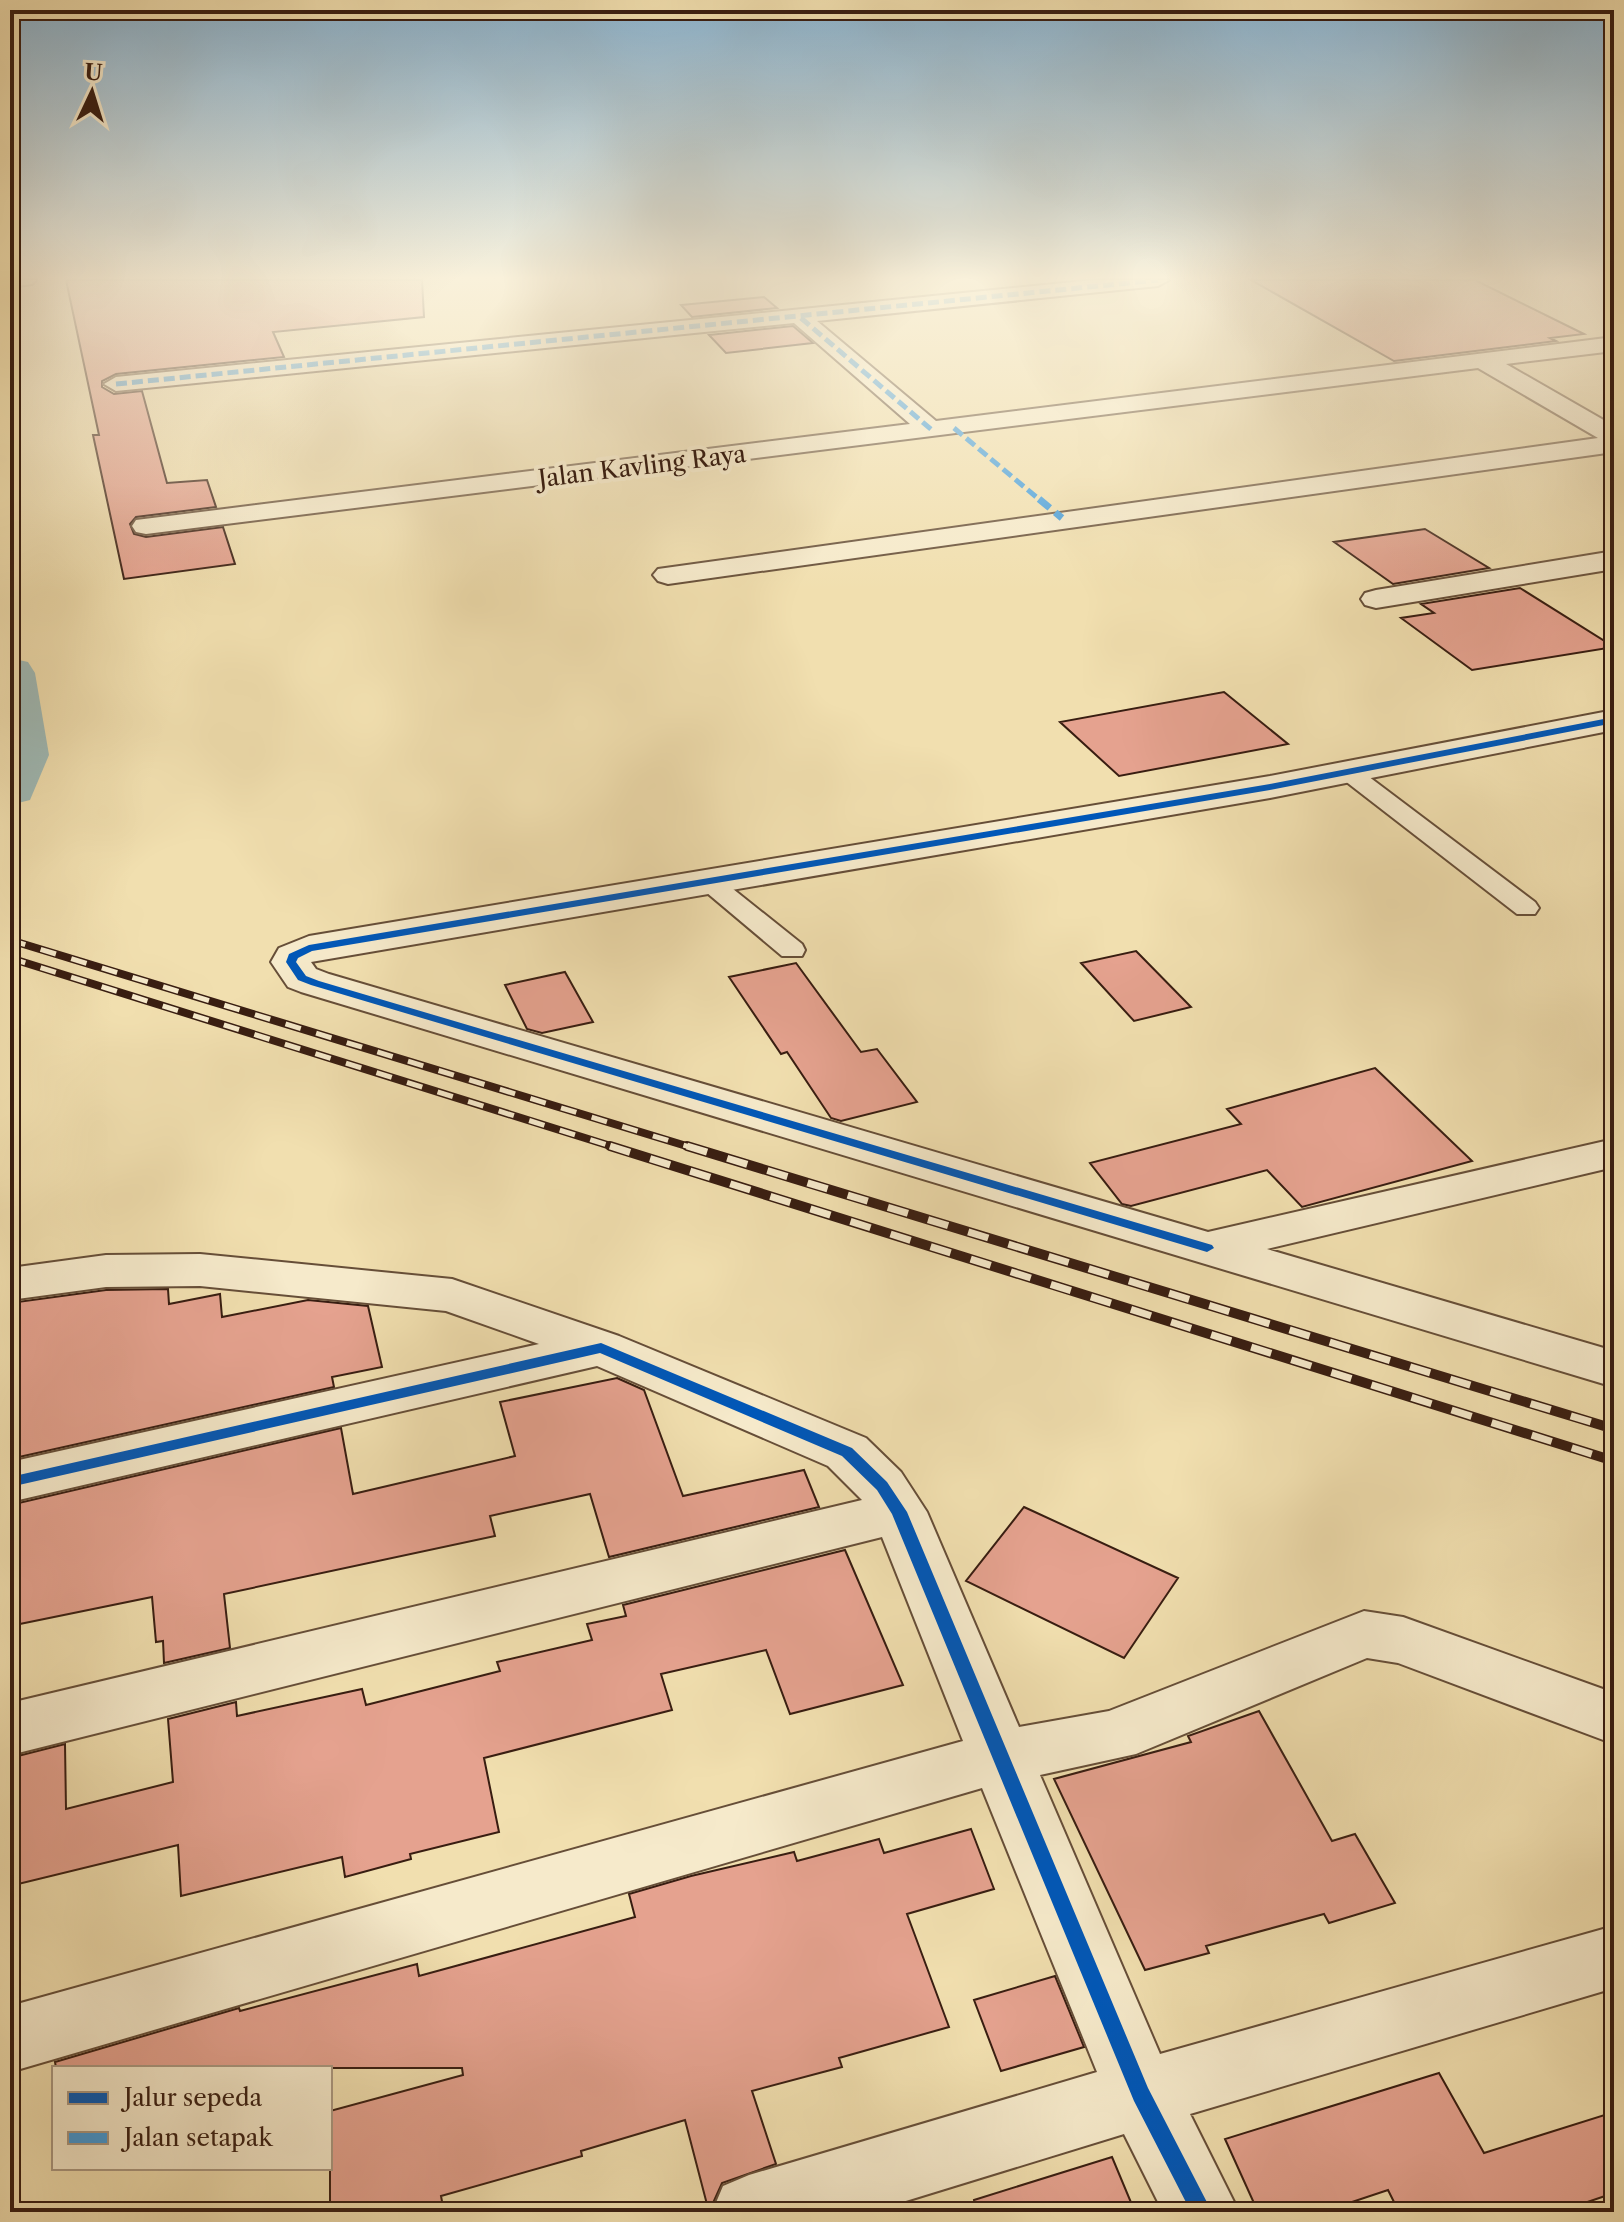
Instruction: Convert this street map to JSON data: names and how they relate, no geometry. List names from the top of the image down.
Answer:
{
  "streets": {
    "street": ["Jalan Kavling Raya"]
  },
  "legend": ["Jalur sepeda", "Jalan setapak"],
  "north": "top"
}
